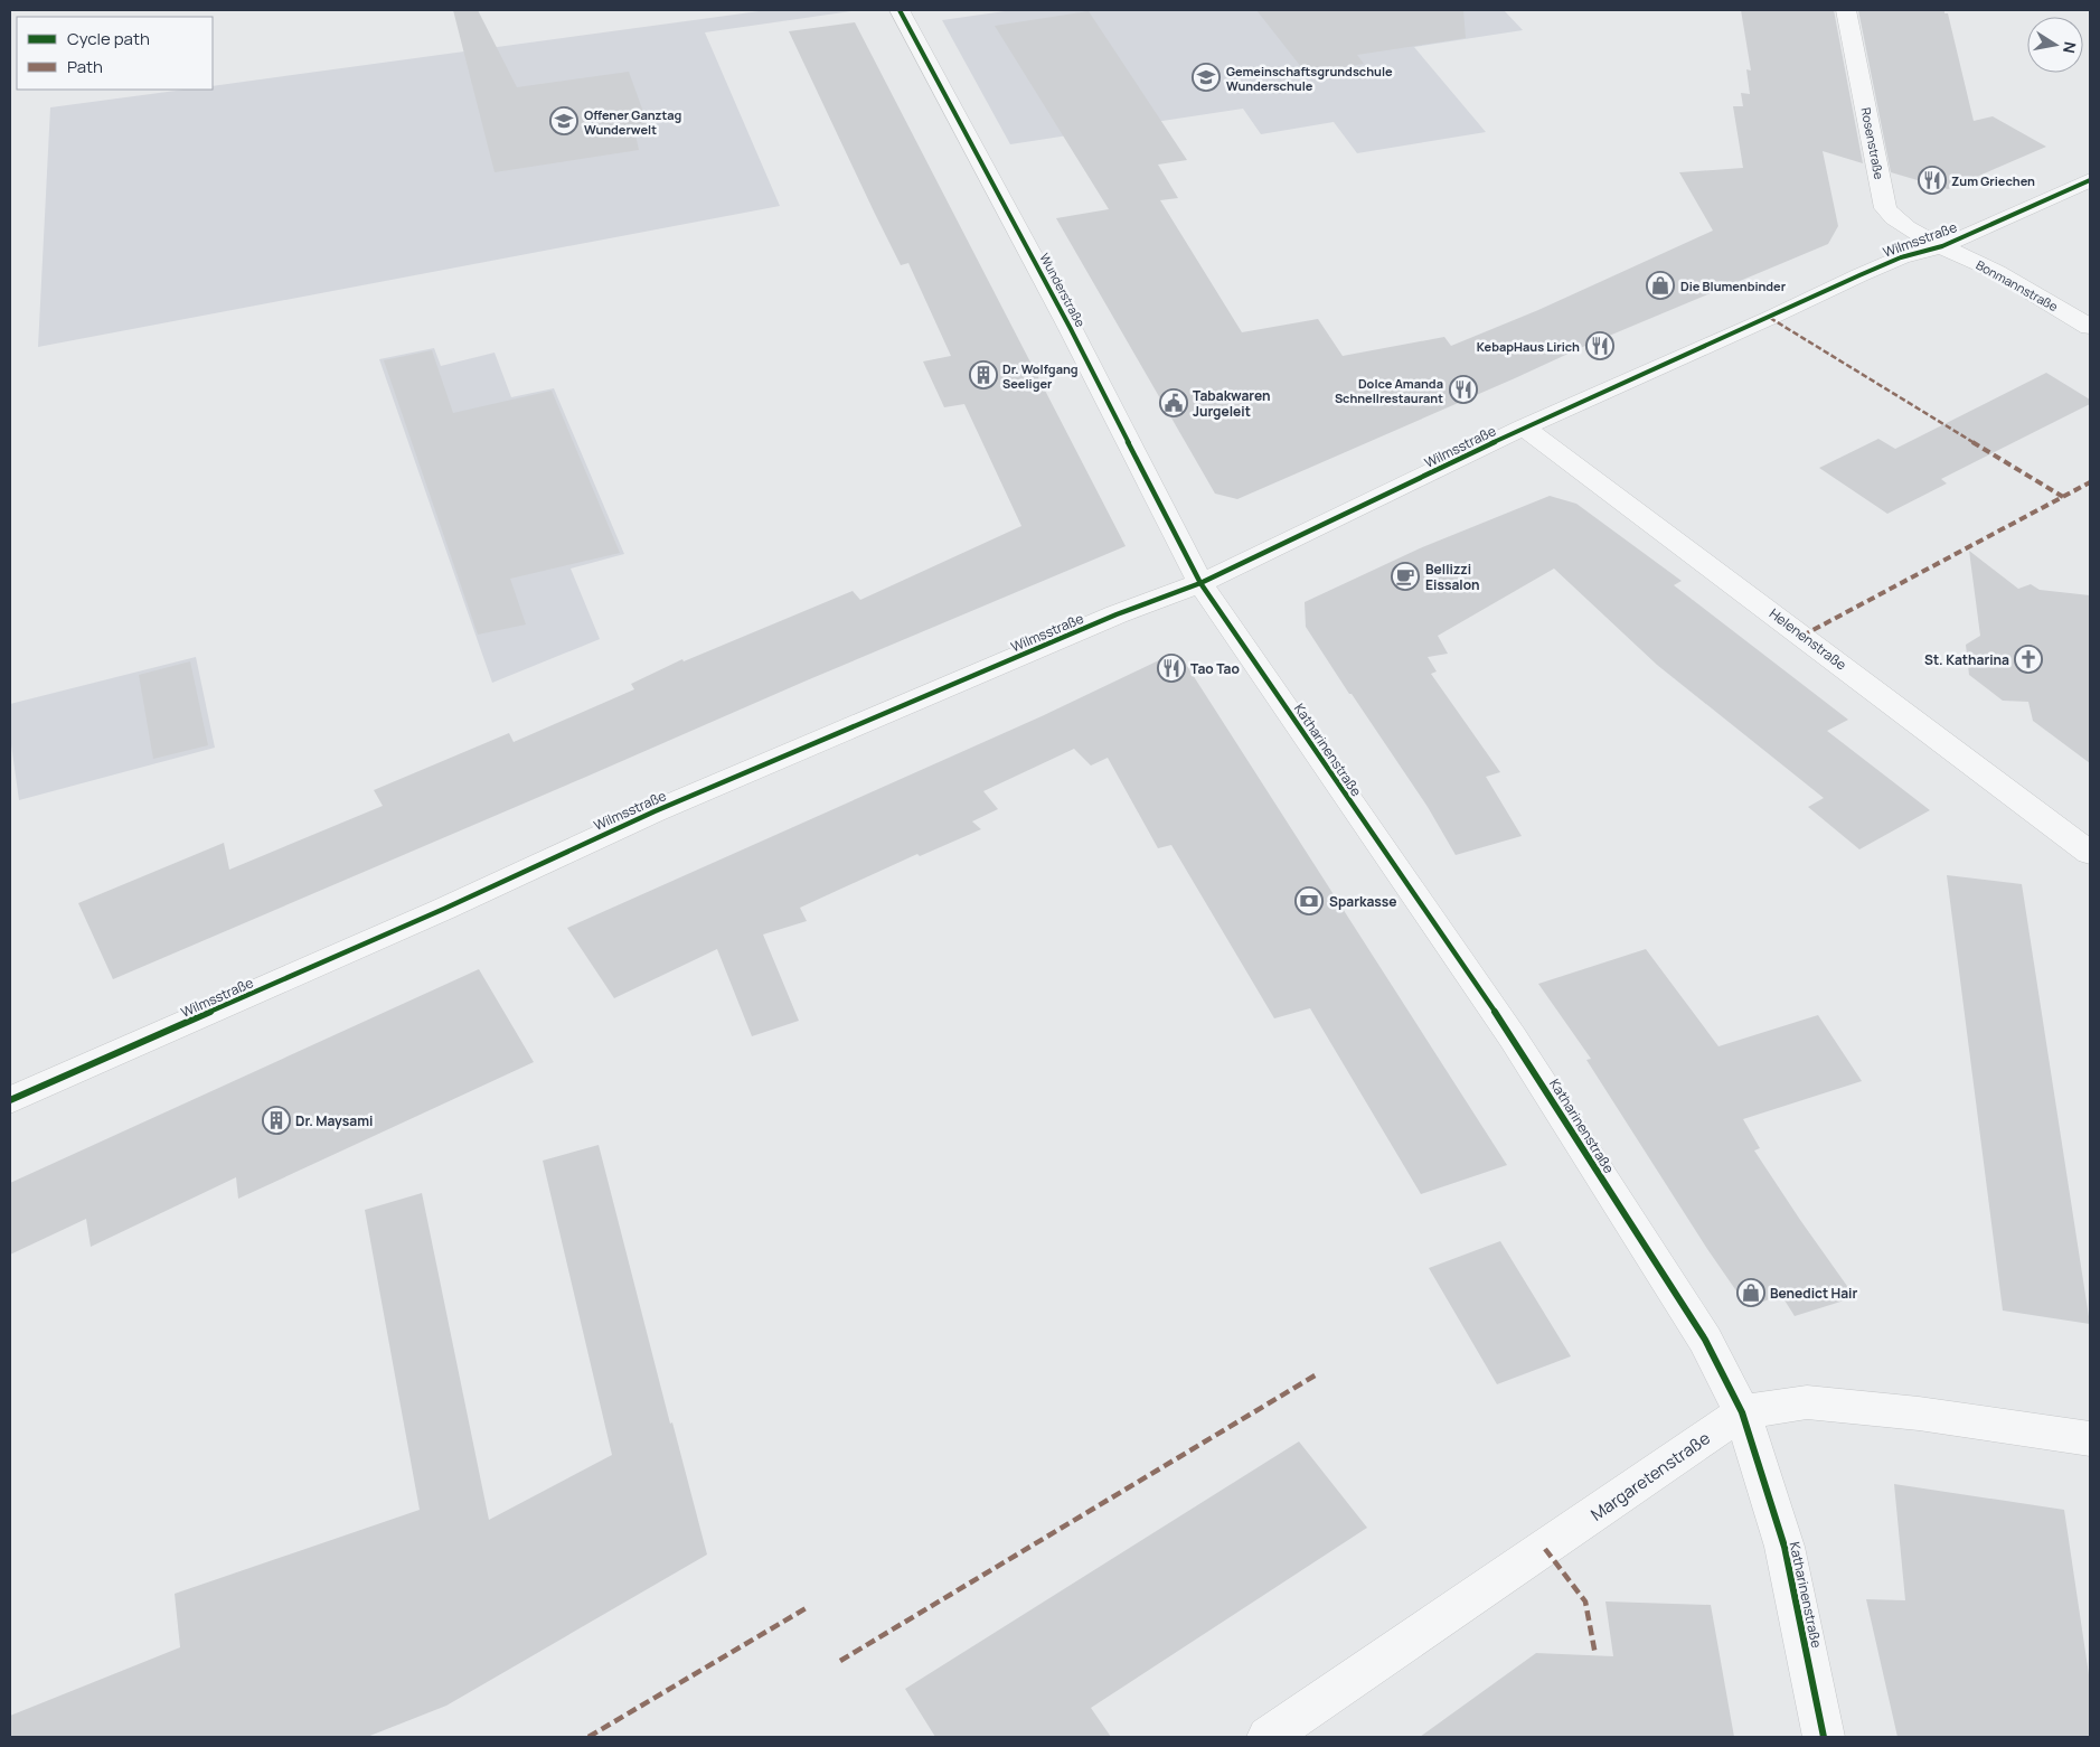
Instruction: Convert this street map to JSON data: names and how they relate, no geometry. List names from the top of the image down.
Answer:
{
  "streets": {
    "street": [
      "Rosenstraße",
      "Wilmsstraße",
      "Bonmannstraße",
      "Wunderstraße",
      "Helenenstraße",
      "Katharinenstraße",
      "Margaretenstraße"
    ]
  },
  "crossings": [
    ["Rosenstraße", "Wilmsstraße"],
    ["Rosenstraße", "Bonmannstraße"],
    ["Wilmsstraße", "Bonmannstraße"],
    ["Wilmsstraße", "Wunderstraße"],
    ["Wilmsstraße", "Helenenstraße"],
    ["Wilmsstraße", "Katharinenstraße"],
    ["Wunderstraße", "Katharinenstraße"],
    ["Katharinenstraße", "Margaretenstraße"]
  ],
  "places": {
    "school or university": ["Gemeinschaftsgrundschule Wunderschule", "Offener Ganztag Wunderwelt"],
    "restaurant": [
      "Zum Griechen",
      "KebapHaus Lirich",
      "Dolce Amanda Schnellrestaurant",
      "Tao Tao"
    ],
    "shop": ["Die Blumenbinder", "Benedict Hair"],
    "building": ["Dr. Wolfgang Seeliger", "Dr. Maysami"],
    "public building": ["Tabakwaren Jurgeleit"],
    "cafe": ["Bellizzi Eissalon"],
    "church": ["St. Katharina"],
    "bank": ["Sparkasse"]
  },
  "legend": ["Cycle path", "Path"],
  "north": "right"
}
